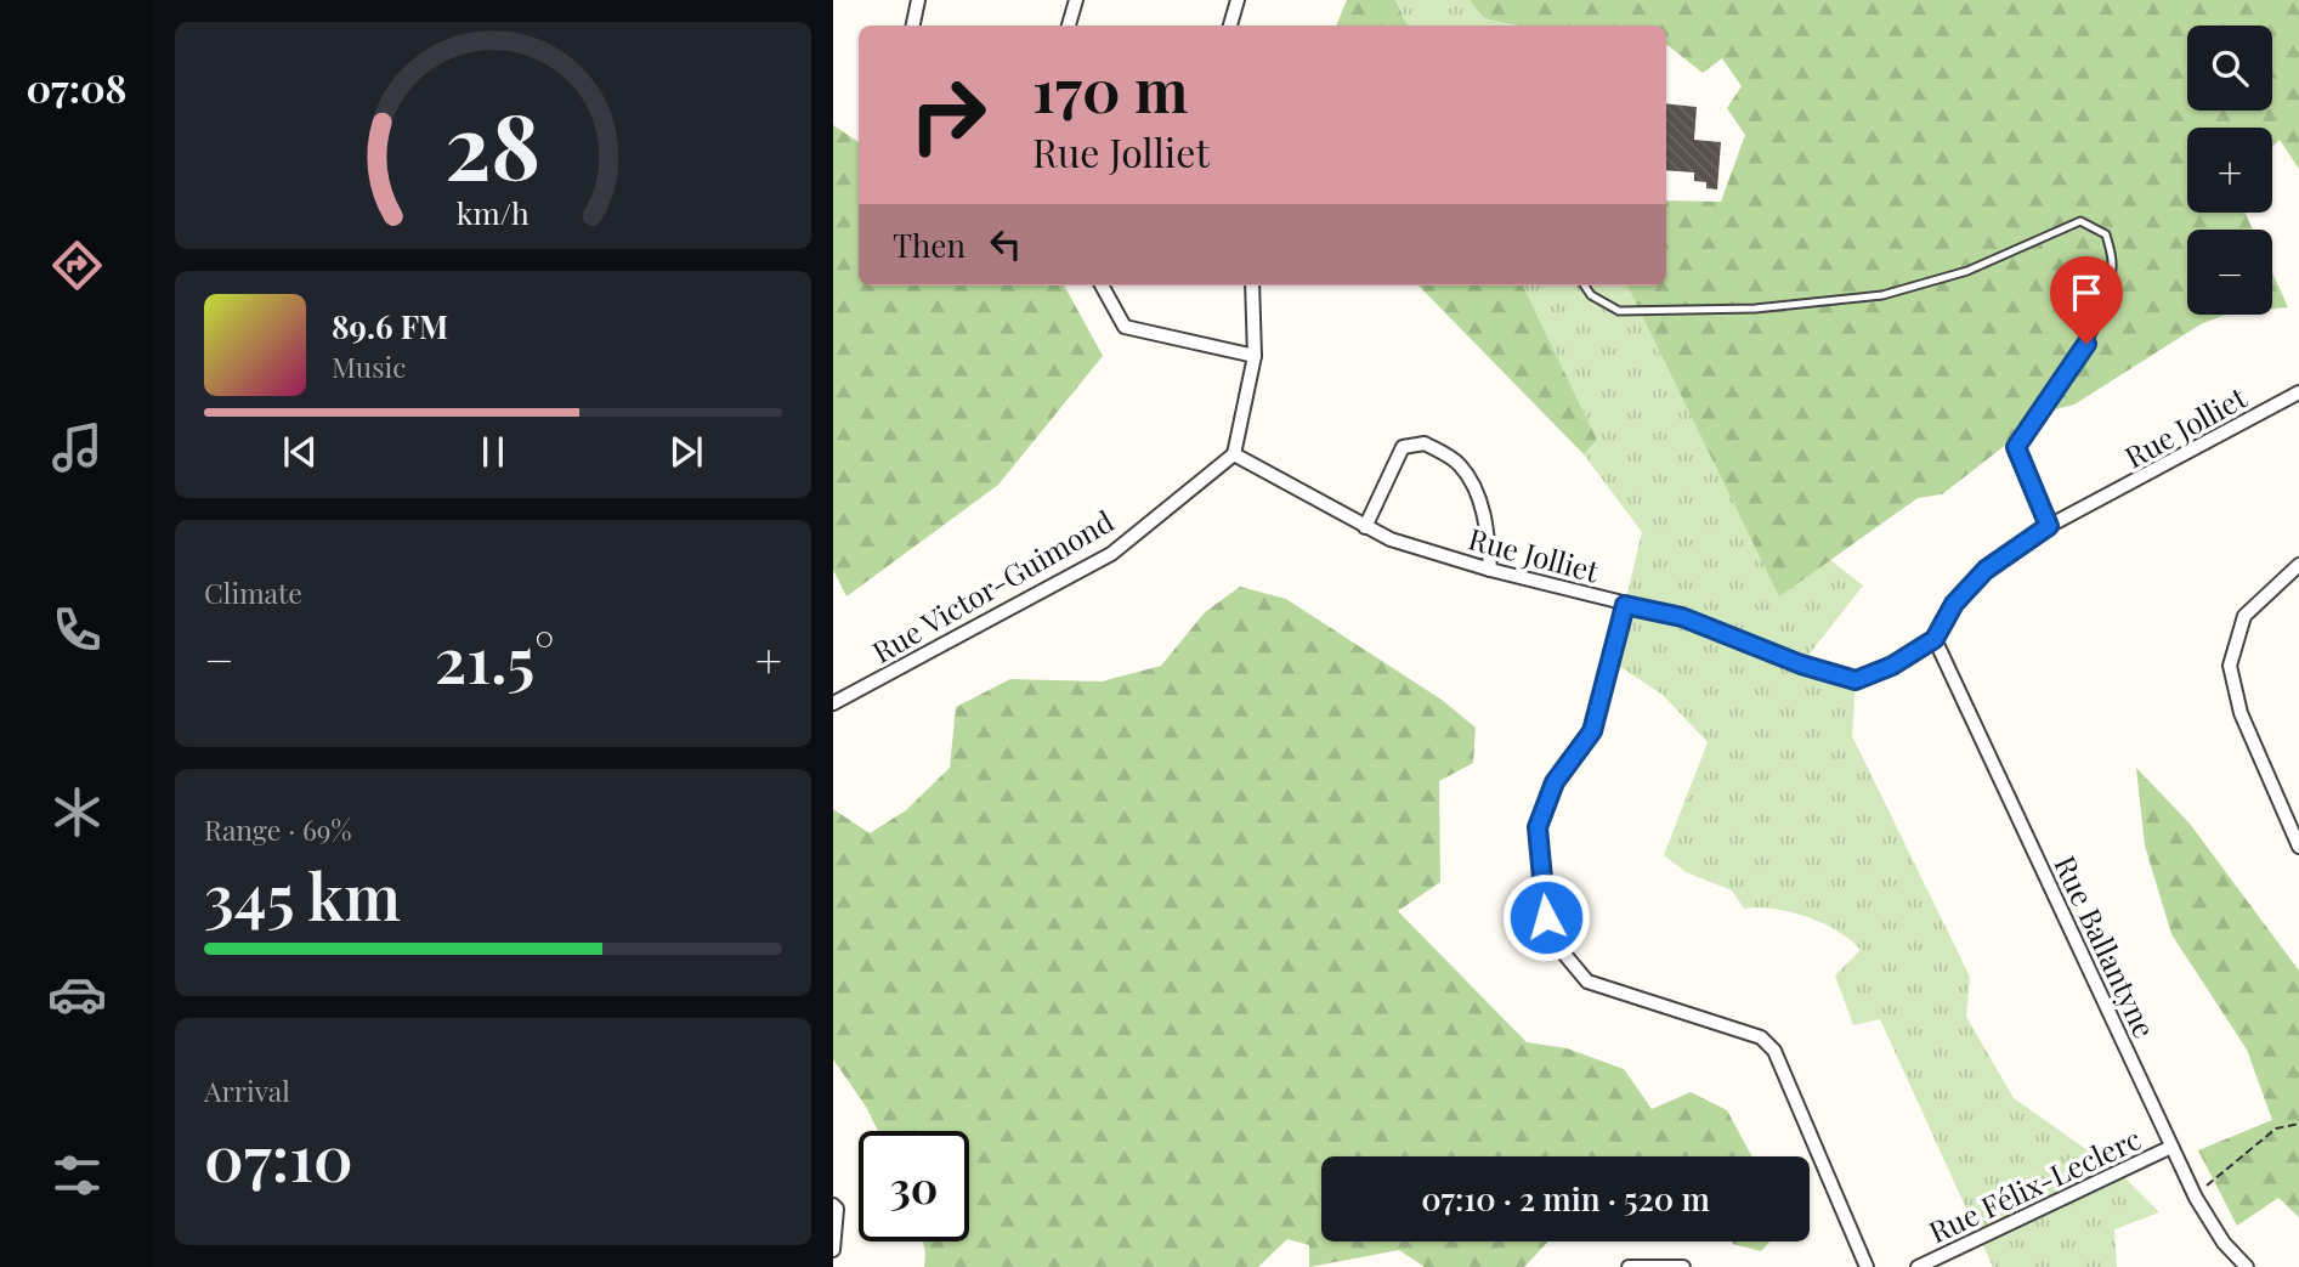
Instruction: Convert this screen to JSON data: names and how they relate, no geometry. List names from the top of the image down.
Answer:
{
  "streets": {
    "street": [
      "Rue Jolliet",
      "Rue Victor-Guimond",
      "Rue Ballantyne",
      "Rue Félix-Leclerc"
    ]
  },
  "crossings": [
    ["Rue Jolliet", "Rue Victor-Guimond"],
    ["Rue Jolliet", "Rue Ballantyne"],
    ["Rue Ballantyne", "Rue Félix-Leclerc"]
  ],
  "page": {
    "tabs": "07:08",
    "map_buttons": ["+", "−"],
    "turn": ["170 m", "Rue Jolliet"],
    "then": "Then",
    "song": ["89.6 FM", "Music"],
    "tile": [
      "Climate",
      ["Range · 69%", "345 km"],
      ["Arrival", "07:10"]
    ],
    "heat": ["−", "21.5°", "+"],
    "limit": "30",
    "trip": "07:10 · 2 min · 520 m",
    "gauge": ["28", "km/h"]
  }
}
